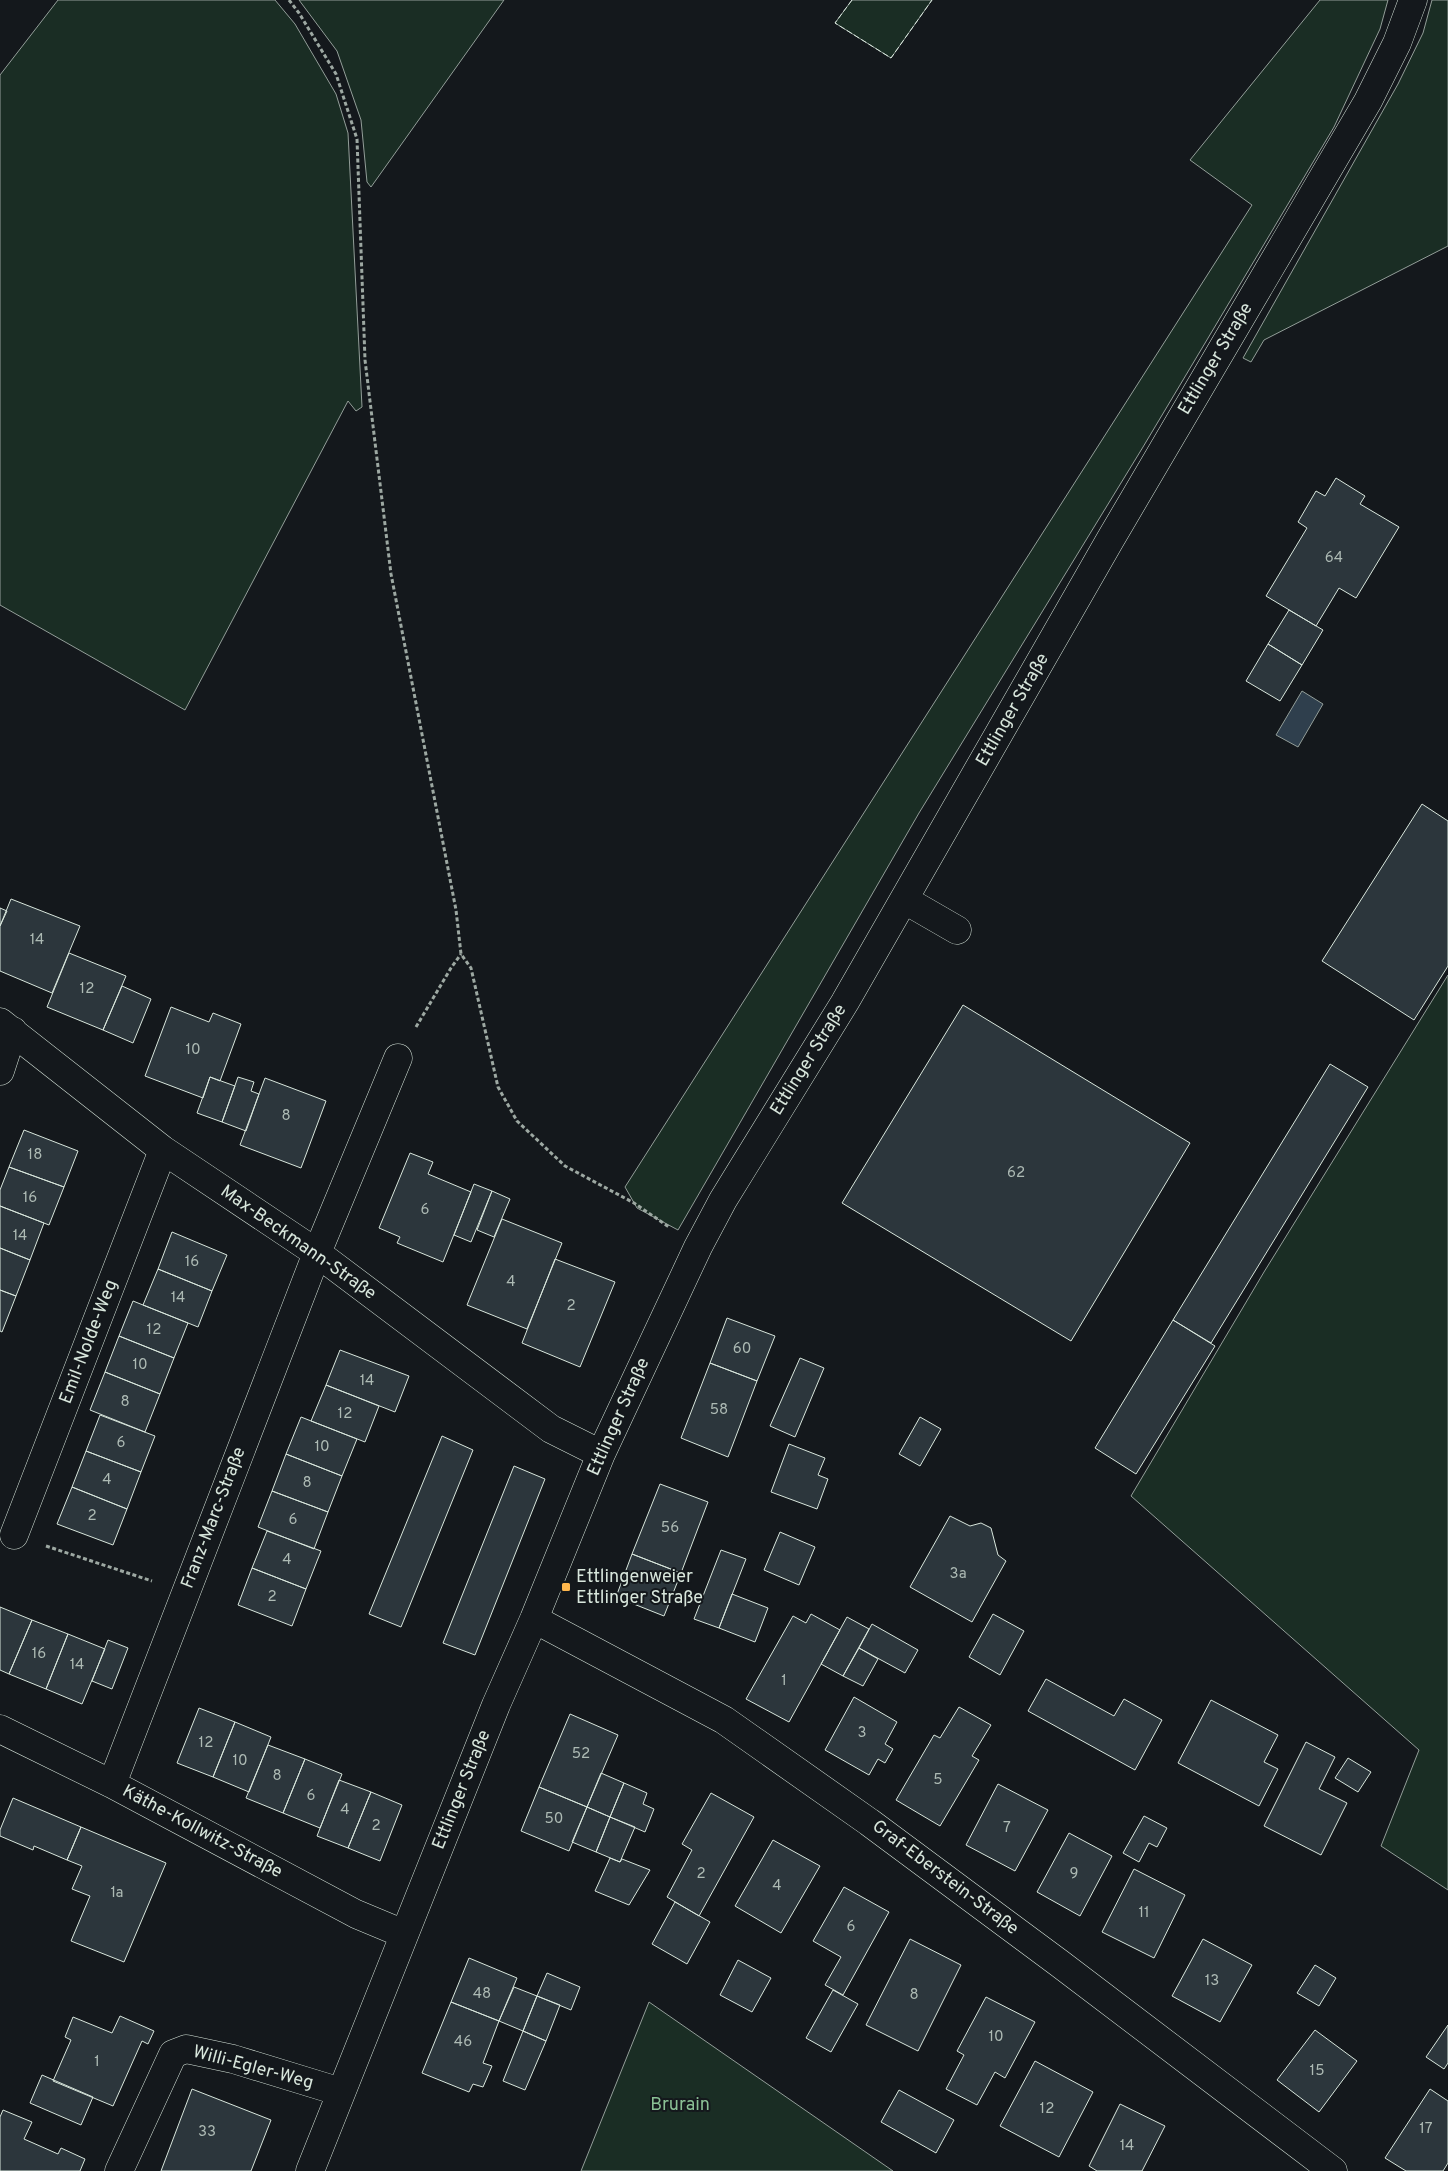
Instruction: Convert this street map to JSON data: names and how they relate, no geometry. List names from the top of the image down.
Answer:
{
  "streets": {
    "street": [
      "Ettlinger Straße",
      "Max-Beckmann-Straße",
      "Emil-Nolde-Weg",
      "Franz-Marc-Straße",
      "Käthe-Kollwitz-Straße",
      "Graf-Eberstein-Straße",
      "Willi-Egler-Weg"
    ]
  },
  "crossings": [
    ["Ettlinger Straße", "Max-Beckmann-Straße"],
    ["Ettlinger Straße", "Käthe-Kollwitz-Straße"],
    ["Ettlinger Straße", "Graf-Eberstein-Straße"],
    ["Ettlinger Straße", "Willi-Egler-Weg"],
    ["Max-Beckmann-Straße", "Emil-Nolde-Weg"],
    ["Max-Beckmann-Straße", "Franz-Marc-Straße"],
    ["Franz-Marc-Straße", "Käthe-Kollwitz-Straße"]
  ],
  "parks": ["Brurain"],
  "places": {
    "transit": ["Ettlingenweier Ettlinger Straße"]
  },
  "house_numbers": [
    "64",
    "14",
    "12",
    "10",
    "8",
    "18",
    "62",
    "16",
    "6",
    "14",
    "16",
    "4",
    "14",
    "2",
    "12",
    "60",
    "10",
    "14",
    "8",
    "58",
    "12",
    "6",
    "10",
    "4",
    "8",
    "2",
    "6",
    "56",
    "4",
    "3a",
    "2",
    "16",
    "14",
    "1",
    "3",
    "12",
    "52",
    "10",
    "8",
    "5",
    "6",
    "4",
    "50",
    "2",
    "7",
    "2",
    "9",
    "4",
    "1a",
    "11",
    "6",
    "13",
    "48",
    "8",
    "10",
    "46",
    "1",
    "15",
    "12",
    "17",
    "33",
    "14"
  ]
}
